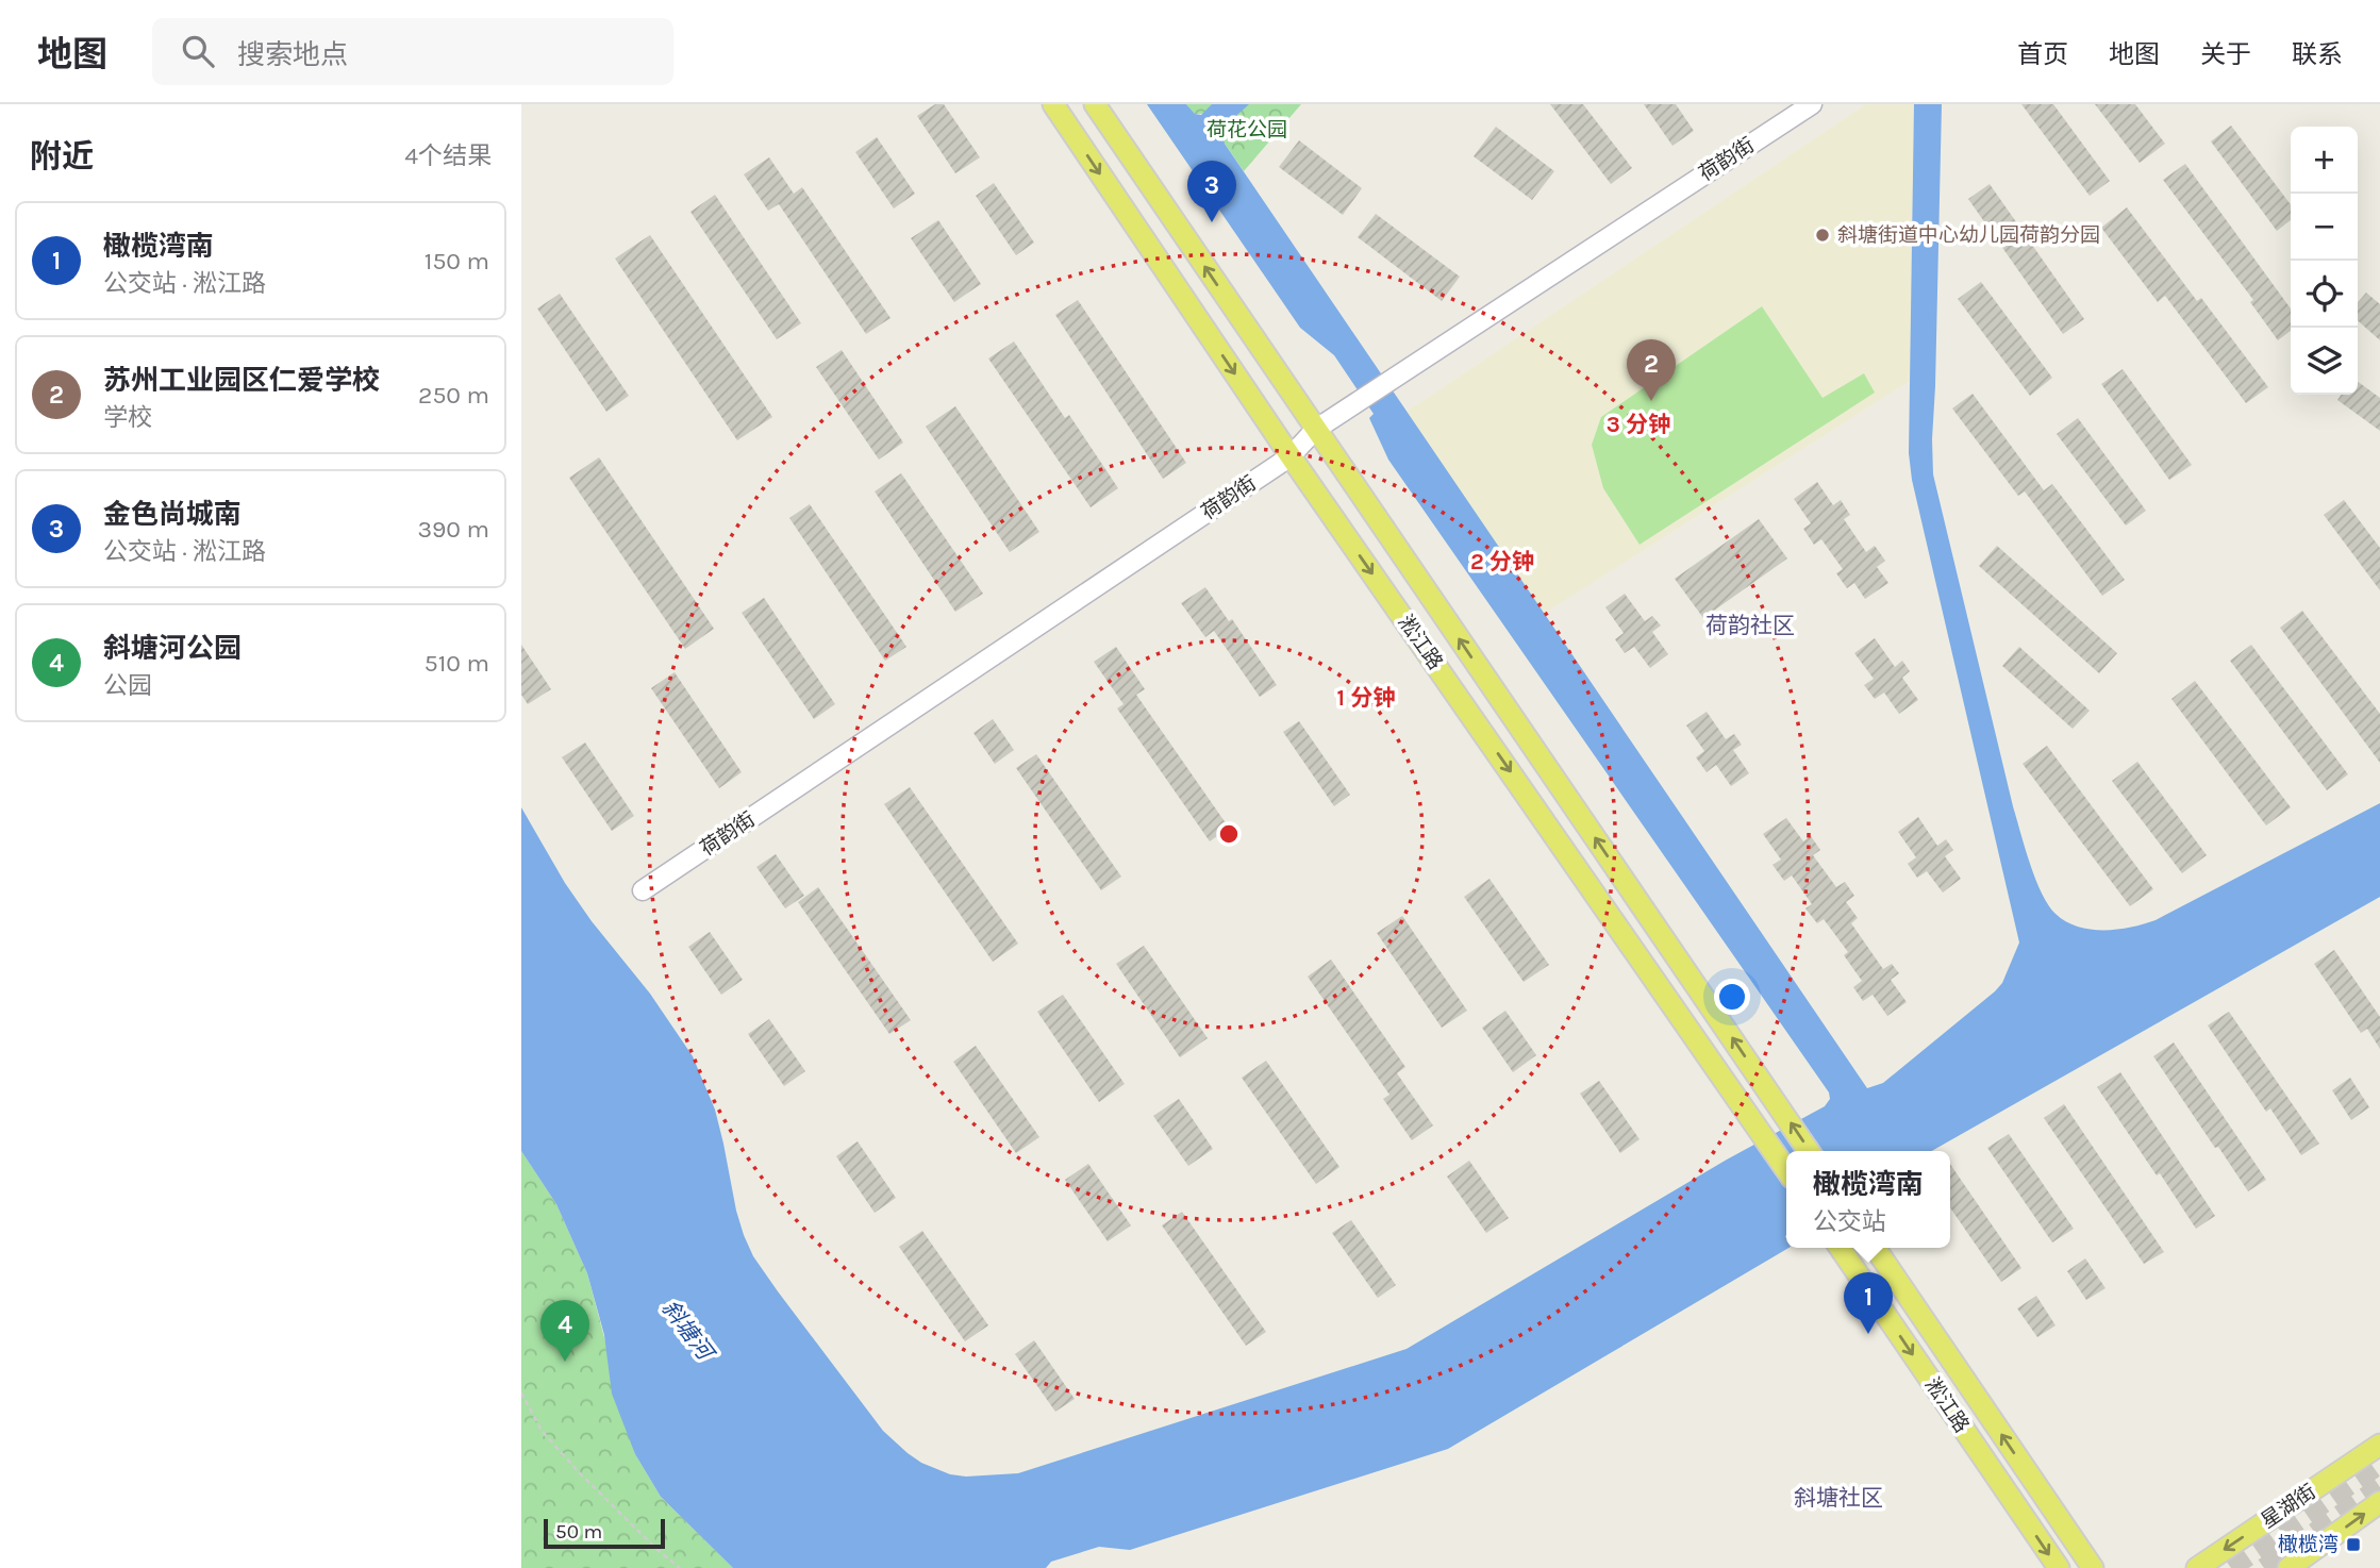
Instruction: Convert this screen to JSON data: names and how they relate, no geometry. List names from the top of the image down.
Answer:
{
  "streets": {
    "main road": ["淞江路", "星湖街"],
    "street": ["荷韵街"]
  },
  "crossings": [
    ["荷韵街", "淞江路"]
  ],
  "districts": ["荷韵社区", "斜塘社区"],
  "water": ["斜塘河"],
  "parks": ["荷花公园"],
  "places": {
    "other": ["斜塘街道中心幼儿园荷韵分园"],
    "transit": ["橄榄湾"]
  },
  "scale_bar": "50 m",
  "page": {
    "header": "地图",
    "search": "搜索地点",
    "nav": [
      "首页",
      "地图",
      "关于",
      "联系"
    ],
    "heading": ["附近", "4个结果"],
    "map_buttons": ["+", "−"],
    "pins": [
      "3",
      "2",
      "1",
      "4"
    ],
    "list": [
      {
        "mark": "1",
        "name": "橄榄湾南",
        "note": "公交站 · 淞江路",
        "value": "150 m"
      },
      {
        "mark": "2",
        "name": "苏州工业园区仁爱学校",
        "note": "学校",
        "value": "250 m"
      },
      {
        "mark": "3",
        "name": "金色尚城南",
        "note": "公交站 · 淞江路",
        "value": "390 m"
      },
      {
        "mark": "4",
        "name": "斜塘河公园",
        "note": "公园",
        "value": "510 m"
      }
    ],
    "popup": ["橄榄湾南", "公交站"],
    "scale": "50 m"
  },
  "rings": ["3 分钟", "2 分钟", "1 分钟"]
}
